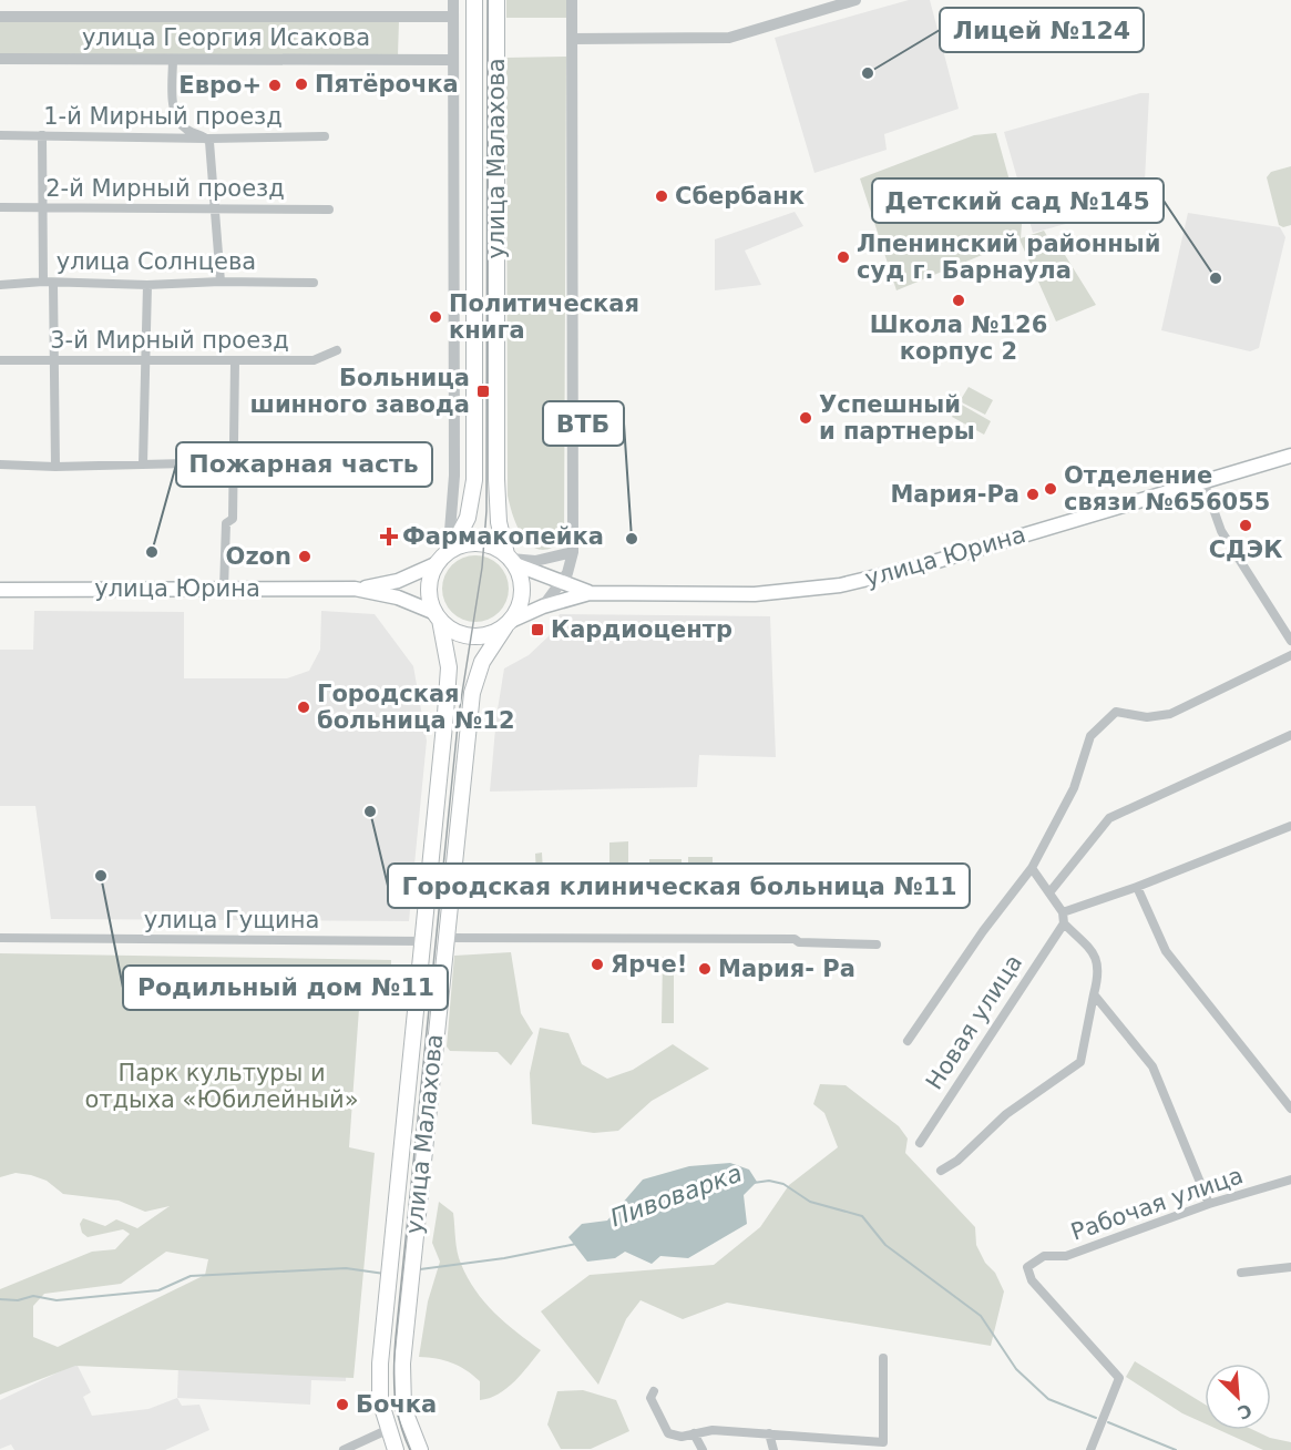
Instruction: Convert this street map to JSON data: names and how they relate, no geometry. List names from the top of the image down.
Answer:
{
  "streets": {
    "main road": ["улица Малахова", "улица Юрина"],
    "street": [
      "улица Георгия Исакова",
      "1-й Мирный проезд",
      "2-й Мирный проезд",
      "улица Солнцева",
      "3-й Мирный проезд",
      "улица Гущина",
      "Новая улица",
      "Рабочая улица"
    ]
  },
  "crossings": [
    ["улица Малахова", "улица Юрина"],
    ["улица Малахова", "улица Гущина"]
  ],
  "water": ["Пивоварка"],
  "parks": ["Парк культуры и отдыха «Юбилейный»"],
  "places": {
    "other": [
      "Лицей №124",
      "Пятёрочка",
      "Евро+",
      "Сбербанк",
      "Лпенинский районный суд г. Барнаула",
      "Детский сад №145",
      "Школа №126 корпус 2",
      "Политическая книга",
      "Успешный и партнеры",
      "Отделение связи №656055",
      "Мария-Ра",
      "СДЭК",
      "ВТБ",
      "Пожарная часть",
      "Ozon",
      "Городская больница №12",
      "Городская клиническая больница №11",
      "Родильный дом №11",
      "Ярче!",
      "Мария- Ра",
      "Бочка"
    ],
    "transit": ["Больница шинного завода", "Кардиоцентр"],
    "health": ["Фармакопейка"]
  },
  "north": "bottom right"
}
